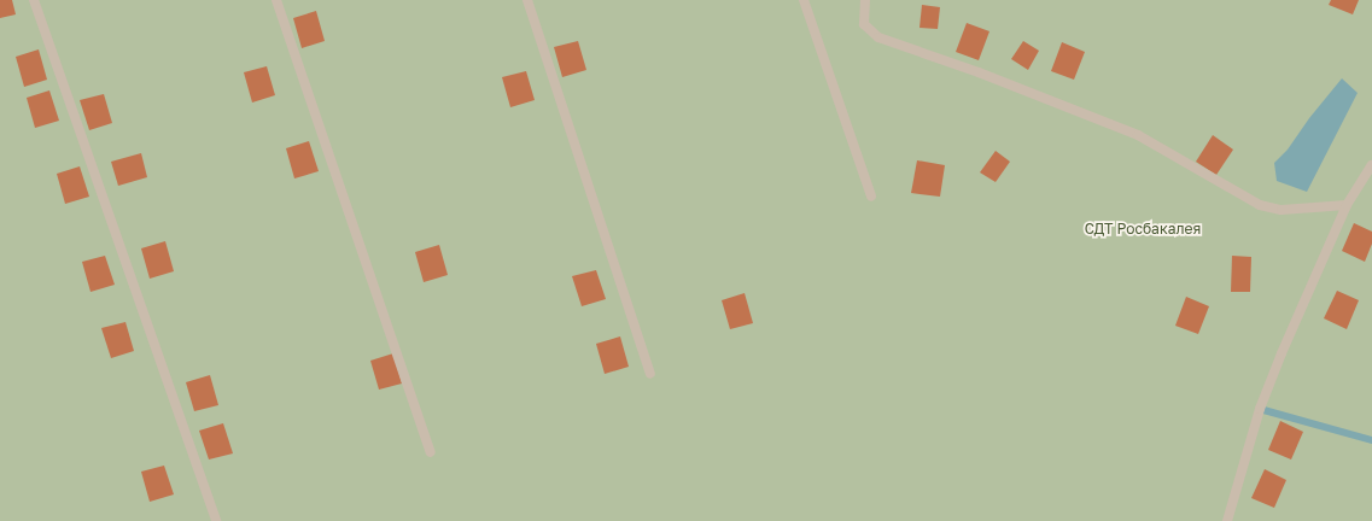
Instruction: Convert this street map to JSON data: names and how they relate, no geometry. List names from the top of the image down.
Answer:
{
  "parks": ["СДТ Росбакалея"]
}
